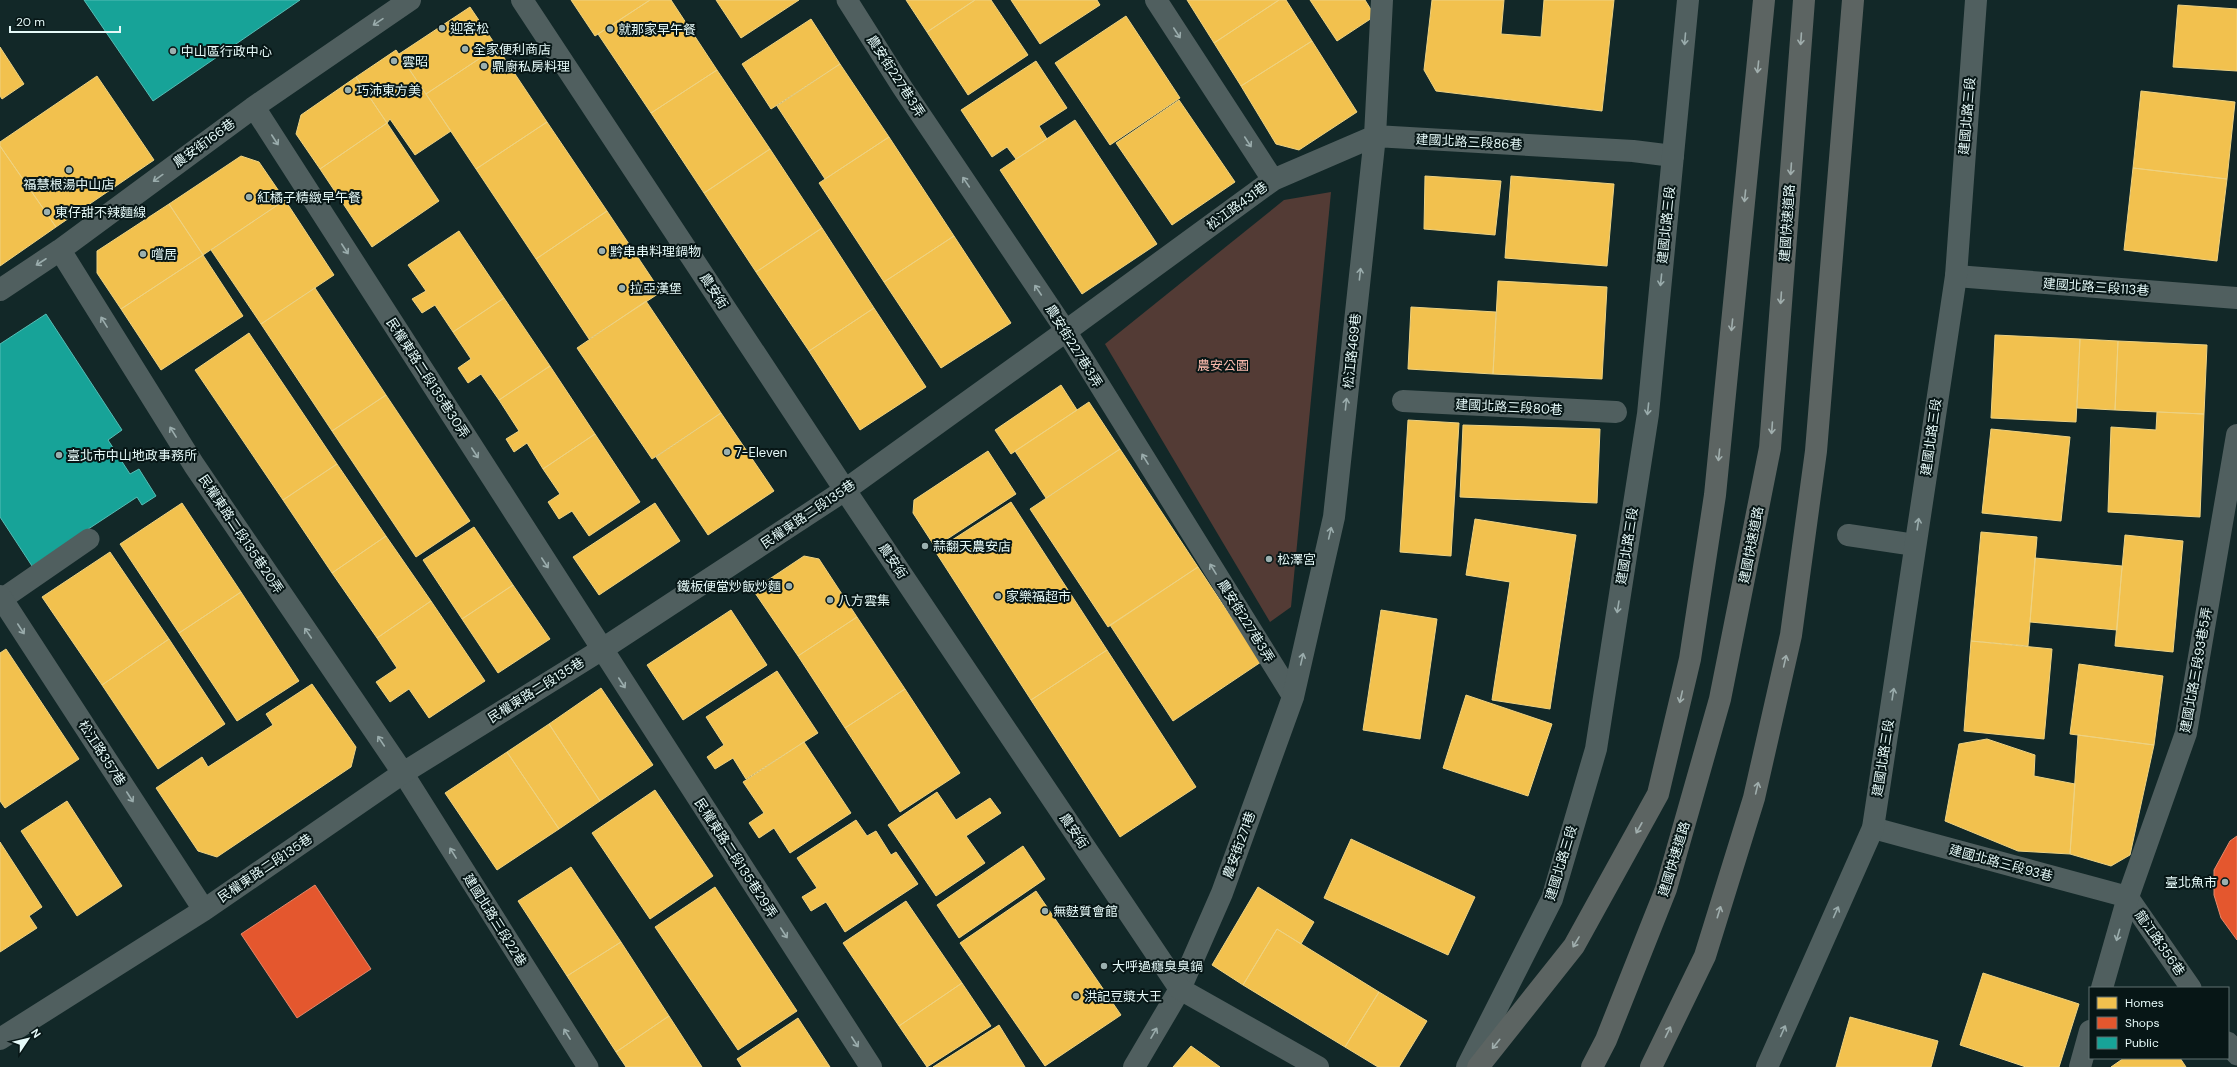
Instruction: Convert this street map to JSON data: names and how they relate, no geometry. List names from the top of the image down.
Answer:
{
  "streets": {
    "highway": ["建國快速道路"],
    "street": [
      "建國北路三段",
      "建國北路三段86巷",
      "農安街166巷",
      "松江路431巷",
      "建國北路三段113巷",
      "農安街",
      "松江路469巷",
      "民權東路二段135巷30弄",
      "建國北路三段80巷",
      "民權東路二段135巷",
      "民權東路二段135巷20弄",
      "建國北路三段93巷5弄",
      "松江路357巷",
      "農安街271巷",
      "民權東路二段135巷29弄",
      "建國北路三段93巷"
    ],
    "lane": ["農安街227巷3弄", "建國北路三段22巷", "龍江路356巷"]
  },
  "crossings": [
    ["農安街227巷3弄", "松江路431巷"],
    ["農安街227巷3弄", "松江路469巷"],
    ["農安街227巷3弄", "民權東路二段135巷"],
    ["農安街227巷3弄", "農安街271巷"],
    ["建國北路三段", "建國北路三段86巷"],
    ["建國北路三段", "建國北路三段113巷"],
    ["建國北路三段", "建國北路三段93巷"],
    ["建國北路三段86巷", "松江路431巷"],
    ["建國北路三段86巷", "松江路469巷"],
    ["農安街166巷", "民權東路二段135巷30弄"],
    ["農安街166巷", "民權東路二段135巷20弄"],
    ["松江路431巷", "民權東路二段135巷"],
    ["農安街", "民權東路二段135巷"],
    ["農安街", "農安街271巷"],
    ["松江路469巷", "農安街271巷"],
    ["民權東路二段135巷30弄", "民權東路二段135巷"],
    ["民權東路二段135巷30弄", "民權東路二段135巷29弄"],
    ["民權東路二段135巷", "民權東路二段135巷20弄"],
    ["民權東路二段135巷", "松江路357巷"],
    ["民權東路二段135巷", "民權東路二段135巷29弄"],
    ["民權東路二段135巷", "建國北路三段22巷"],
    ["民權東路二段135巷20弄", "建國北路三段22巷"],
    ["建國北路三段93巷5弄", "建國北路三段93巷"],
    ["建國北路三段93巷5弄", "龍江路356巷"],
    ["建國北路三段93巷", "龍江路356巷"]
  ],
  "one_way": [
    "農安街227巷3弄",
    "農安街166巷",
    "松江路431巷",
    "松江路469巷",
    "民權東路二段135巷30弄",
    "民權東路二段135巷20弄",
    "松江路357巷",
    "民權東路二段135巷29弄",
    "建國北路三段22巷"
  ],
  "parks": ["農安公園"],
  "places": [
    "迎客松",
    "就那家早午餐",
    "全家便利商店",
    "中山區行政中心",
    "雲昭",
    "鼎廚私房料理",
    "巧沛東方美",
    "福慧根湯中山店",
    "紅橘子精緻早午餐",
    "東仔甜不辣麵線",
    "黔串串料理鍋物",
    "嚐居",
    "拉亞漢堡",
    "7-Eleven",
    "臺北市中山地政事務所",
    "蒜翻天農安店",
    "松澤宮",
    "鐵板便當炒飯炒麵",
    "家樂福超市",
    "八方雲集",
    "臺北魚市",
    "無麩質會館",
    "大呼過癮臭臭鍋",
    "洪記豆漿大王"
  ],
  "legend": ["Homes", "Shops", "Public"],
  "scale_bar": "20 m",
  "north": "top right"
}
